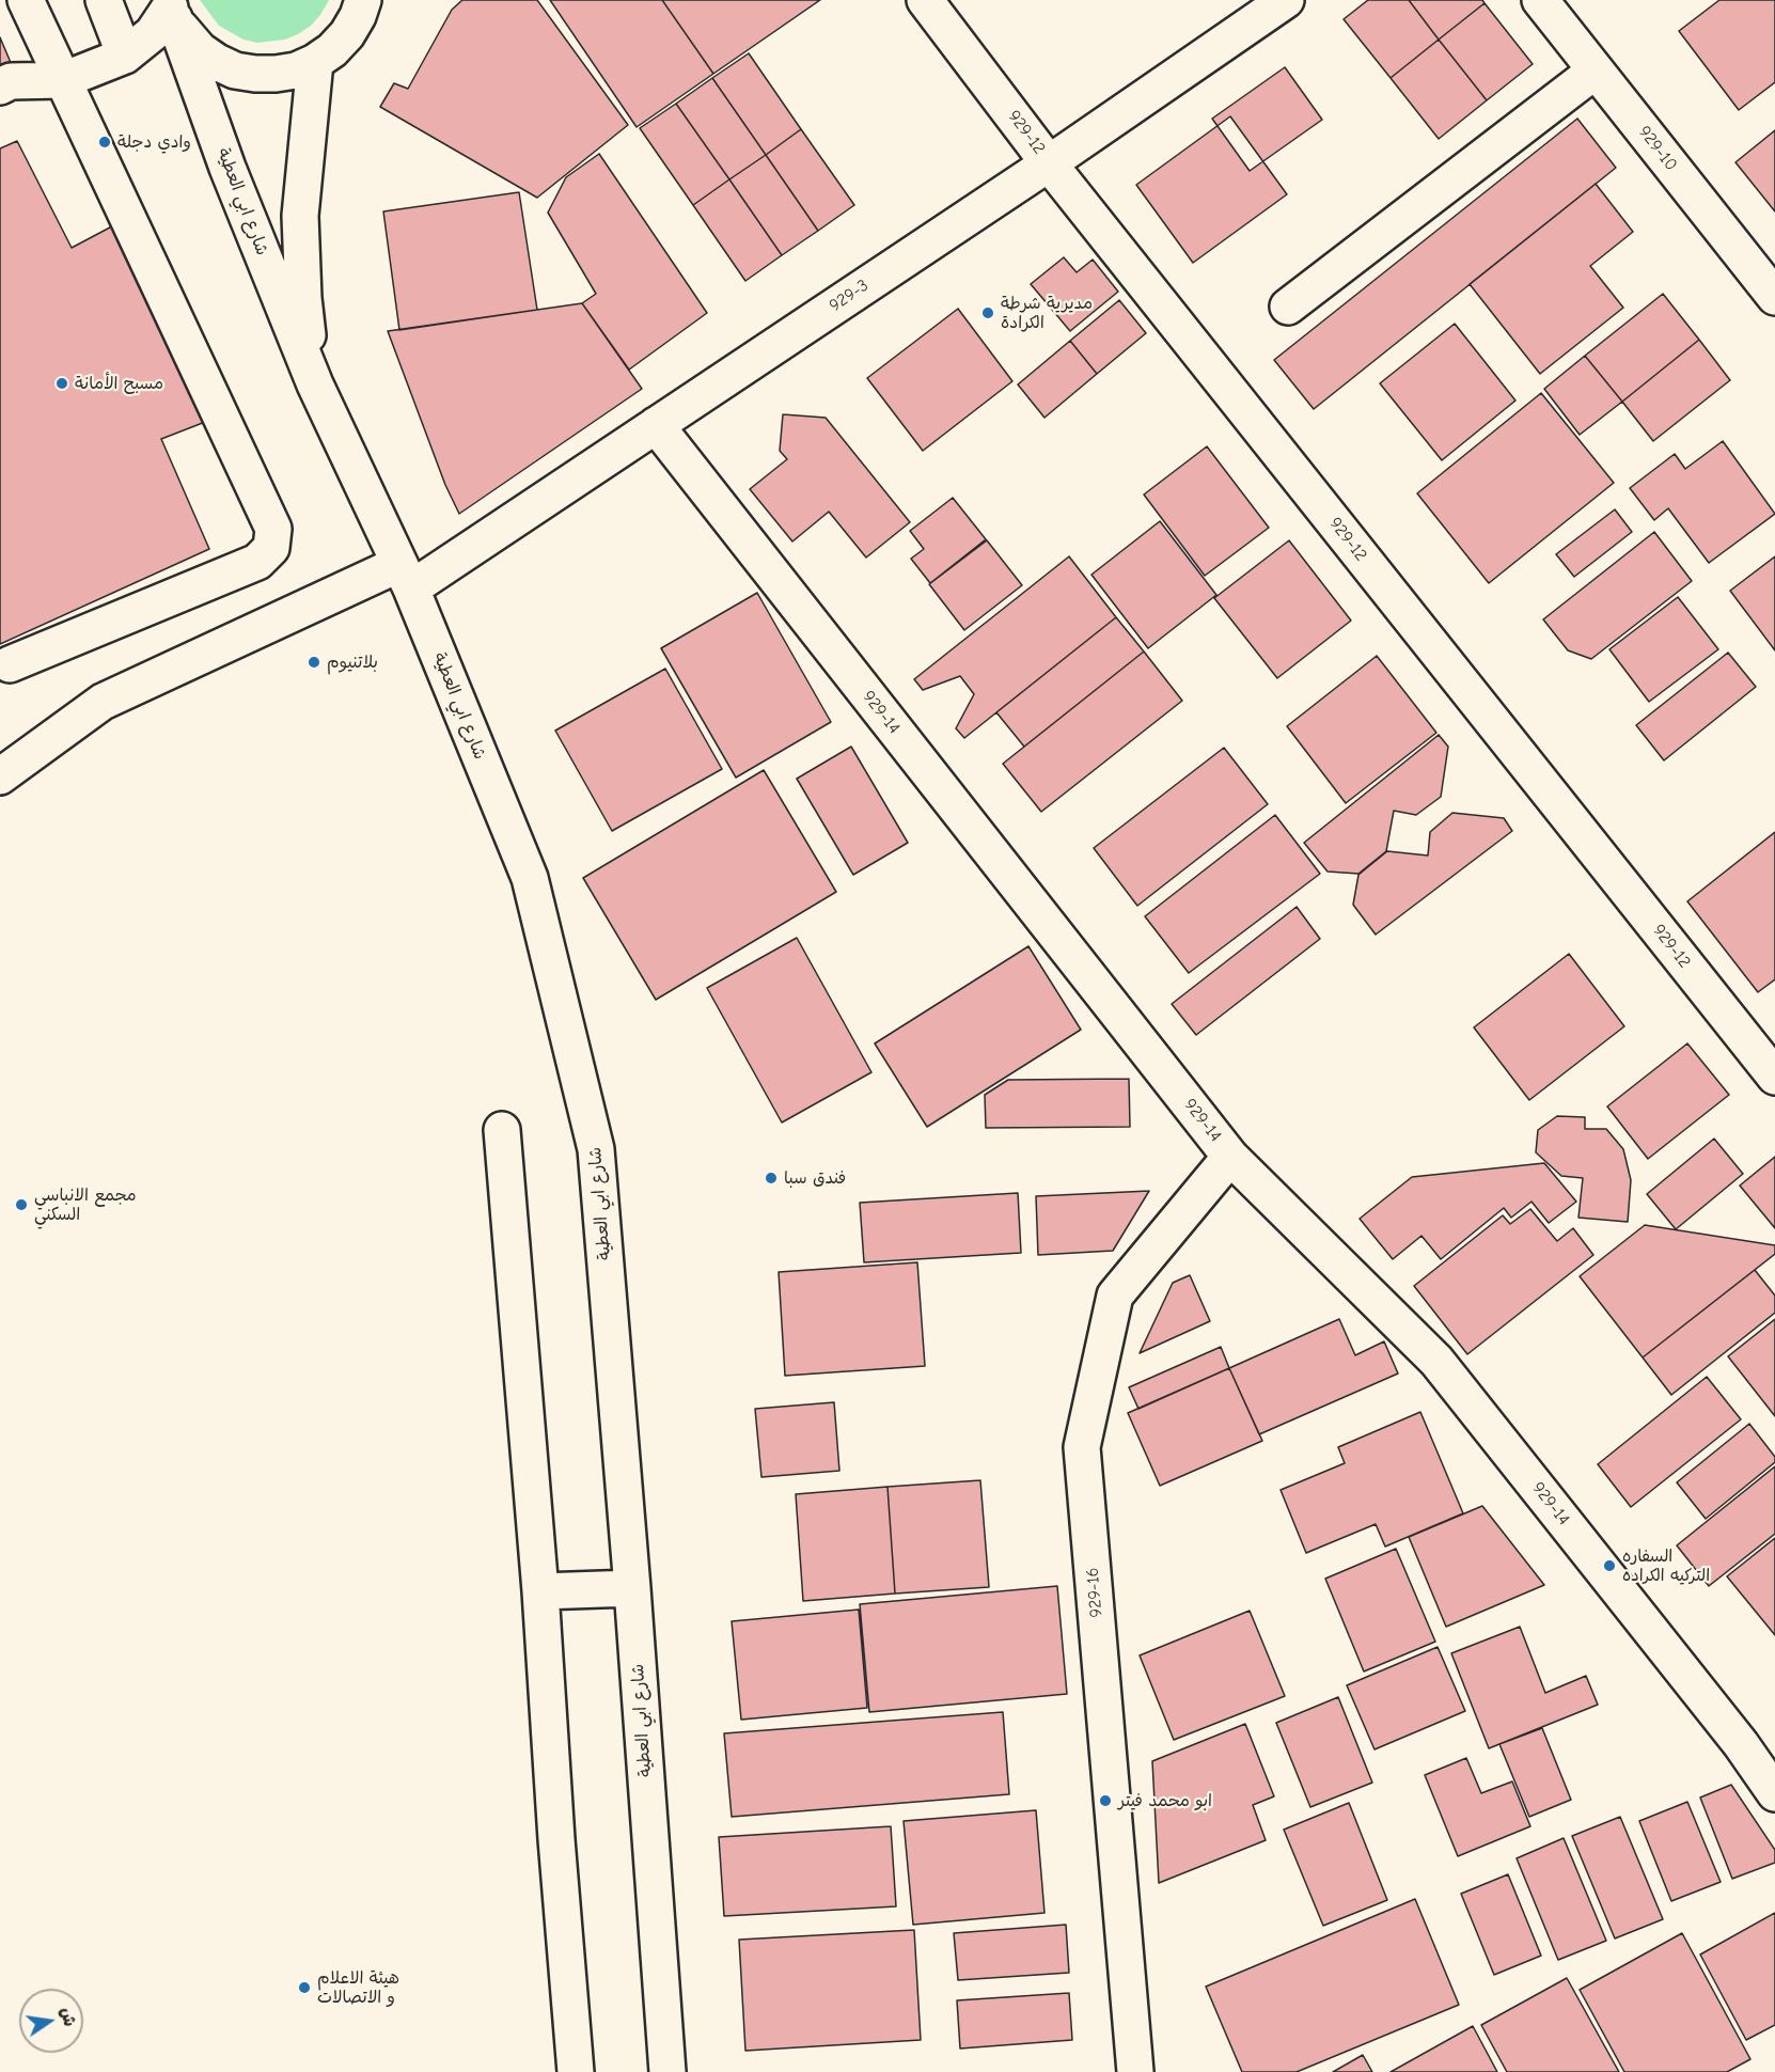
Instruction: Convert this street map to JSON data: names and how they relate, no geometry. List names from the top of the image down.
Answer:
{
  "streets": {
    "street": [
      "929-12",
      "929-10",
      "شارع ابي العطية",
      "929-3",
      "929-14",
      "929-16"
    ]
  },
  "crossings": [
    ["929-12", "929-3"],
    ["شارع ابي العطية", "929-3"],
    ["929-3", "929-14"],
    ["929-14", "929-16"]
  ],
  "places": [
    "وادي دجلة",
    "مديرية شرطة الكرادة",
    "مسبح الأمانة",
    "بلاتنيوم",
    "فندق سبا",
    "مجمع الانباسي السكني",
    "السفاره التركيه الكراده",
    "ابو محمد فيتر",
    "هيئة الاعلام و الاتصالات"
  ],
  "north": "right"
}
